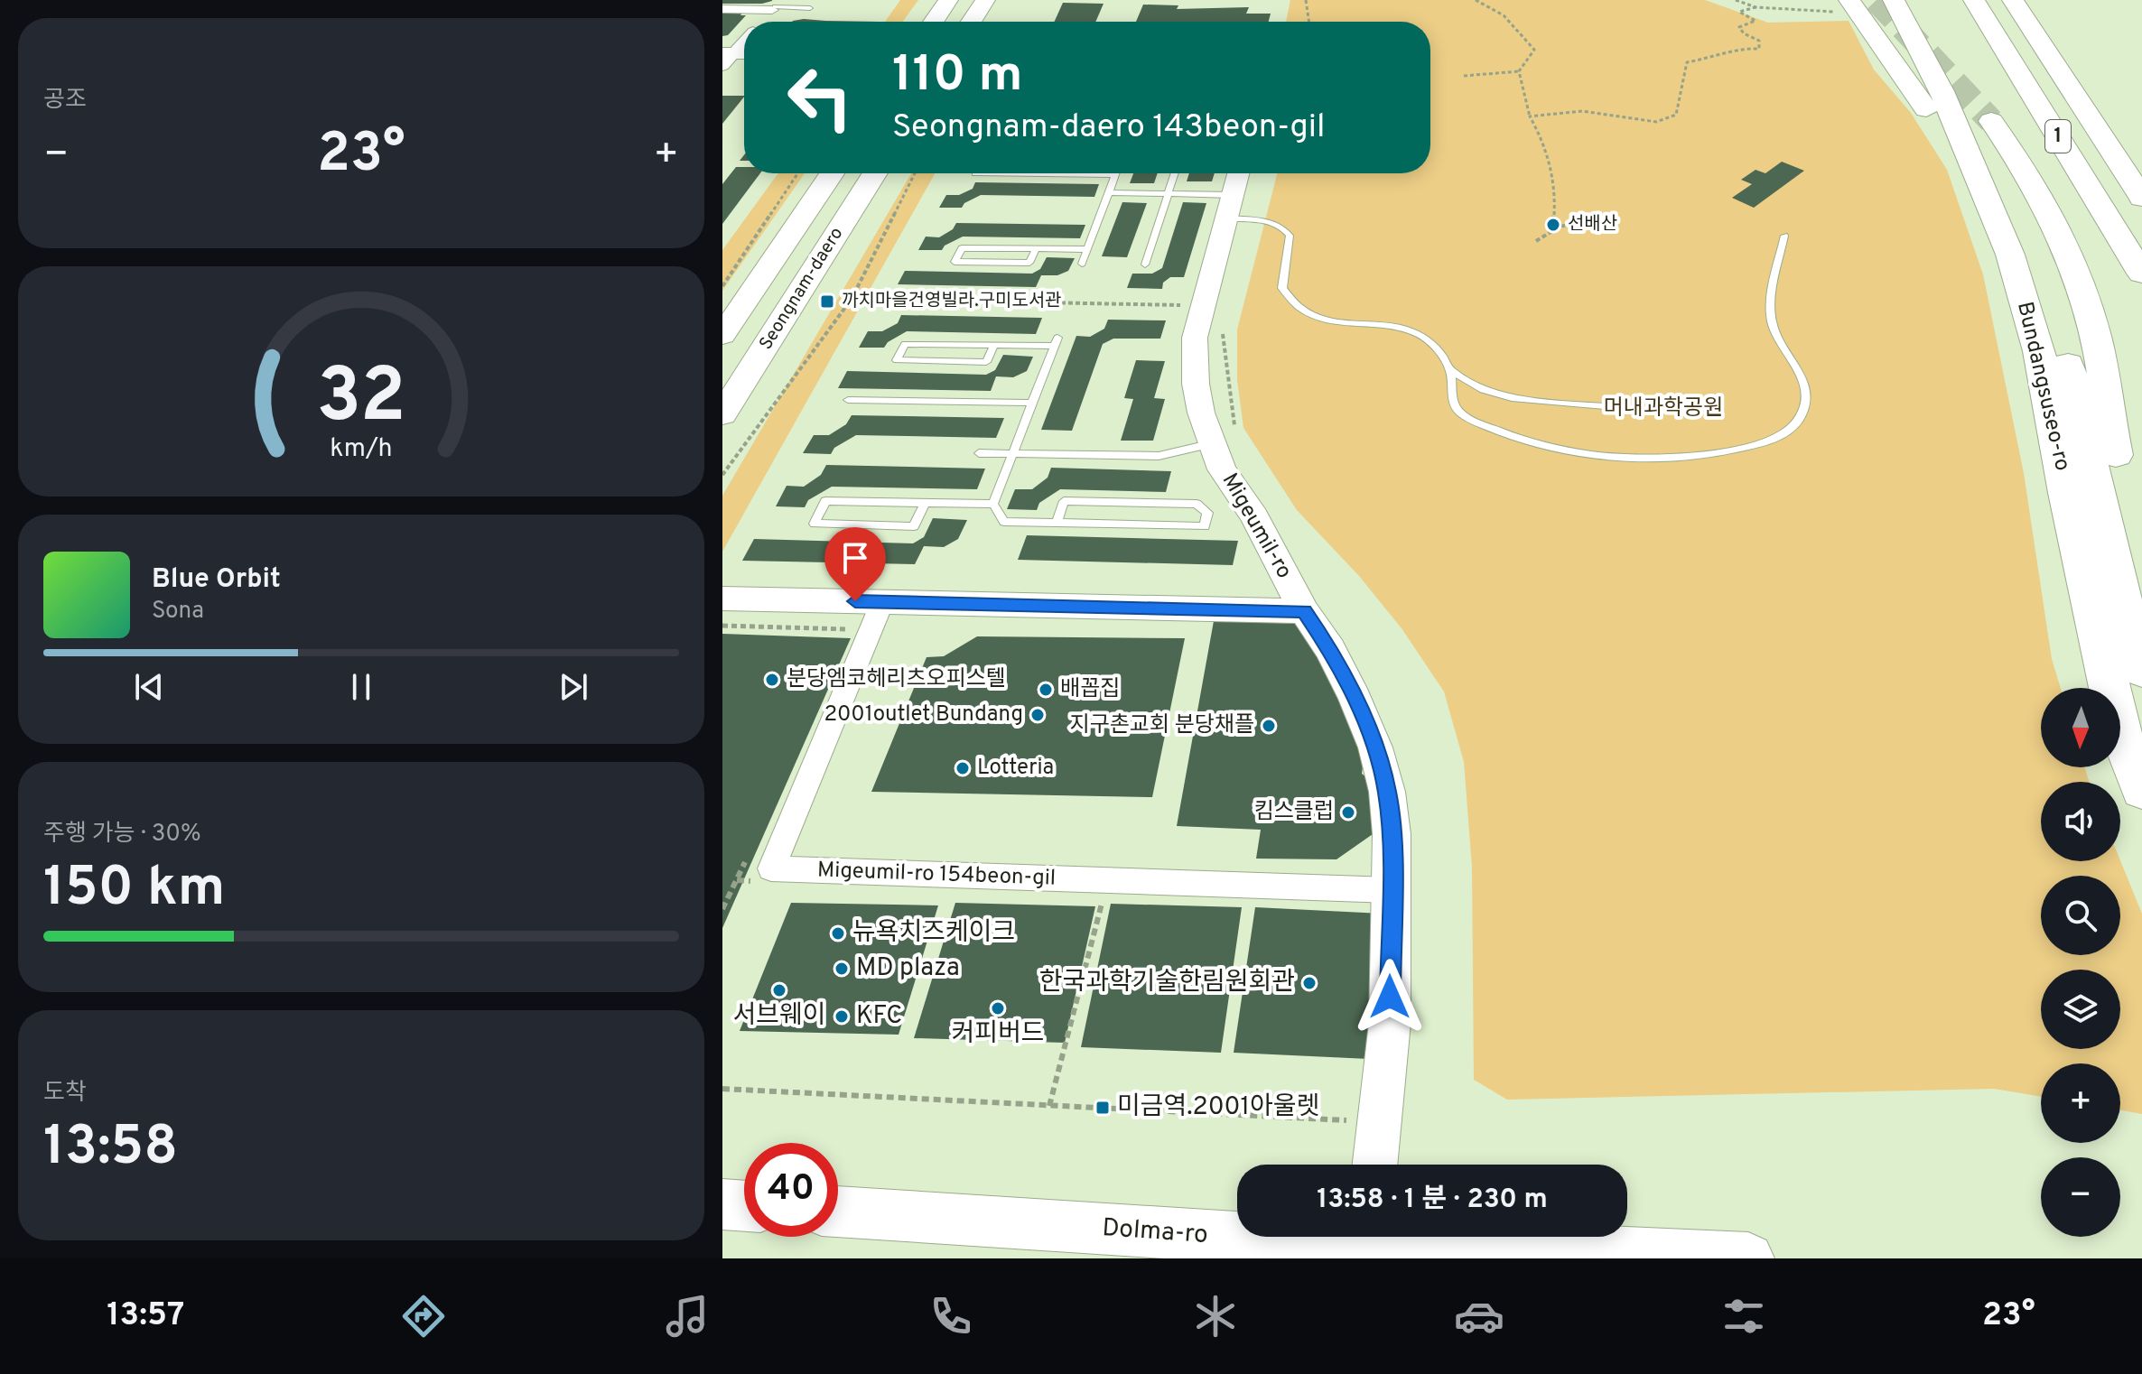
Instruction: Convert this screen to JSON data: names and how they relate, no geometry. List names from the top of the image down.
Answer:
{
  "streets": {
    "highway": ["1", "Bundangsuseo-ro"],
    "main road": ["Seongnam-daero", "Dolma-ro"],
    "street": ["Migeumil-ro", "Migeumil-ro 154beon-gil"]
  },
  "crossings": [
    ["Migeumil-ro", "Migeumil-ro 154beon-gil"]
  ],
  "parks": ["머내과학공원"],
  "places": {
    "other": [
      "선배산",
      "분당엠코헤리츠오피스텔",
      "배꼽집",
      "2001outlet Bundang",
      "지구촌교회 분당채플",
      "Lotteria",
      "킴스클럽",
      "뉴욕치즈케이크",
      "MD plaza",
      "한국과학기술한림원회관",
      "서브웨이",
      "커피버드",
      "KFC"
    ],
    "transit": ["까치마을건영빌라.구미도서관", "미금역.2001아울렛"]
  },
  "north": "bottom",
  "page": {
    "tile": [
      "공조",
      ["주행 가능 · 30%", "150 km"],
      ["도착", "13:58"]
    ],
    "turn": ["110 m", "Seongnam-daero 143beon-gil"],
    "heat": ["−", "23°", "+"],
    "song": ["Blue Orbit", "Sona"],
    "map_buttons": ["+", "−"],
    "limit": "40",
    "trip": "13:58 · 1 분 · 230 m",
    "tabs": ["13:57", "23°"],
    "gauge": ["32", "km/h"]
  }
}
